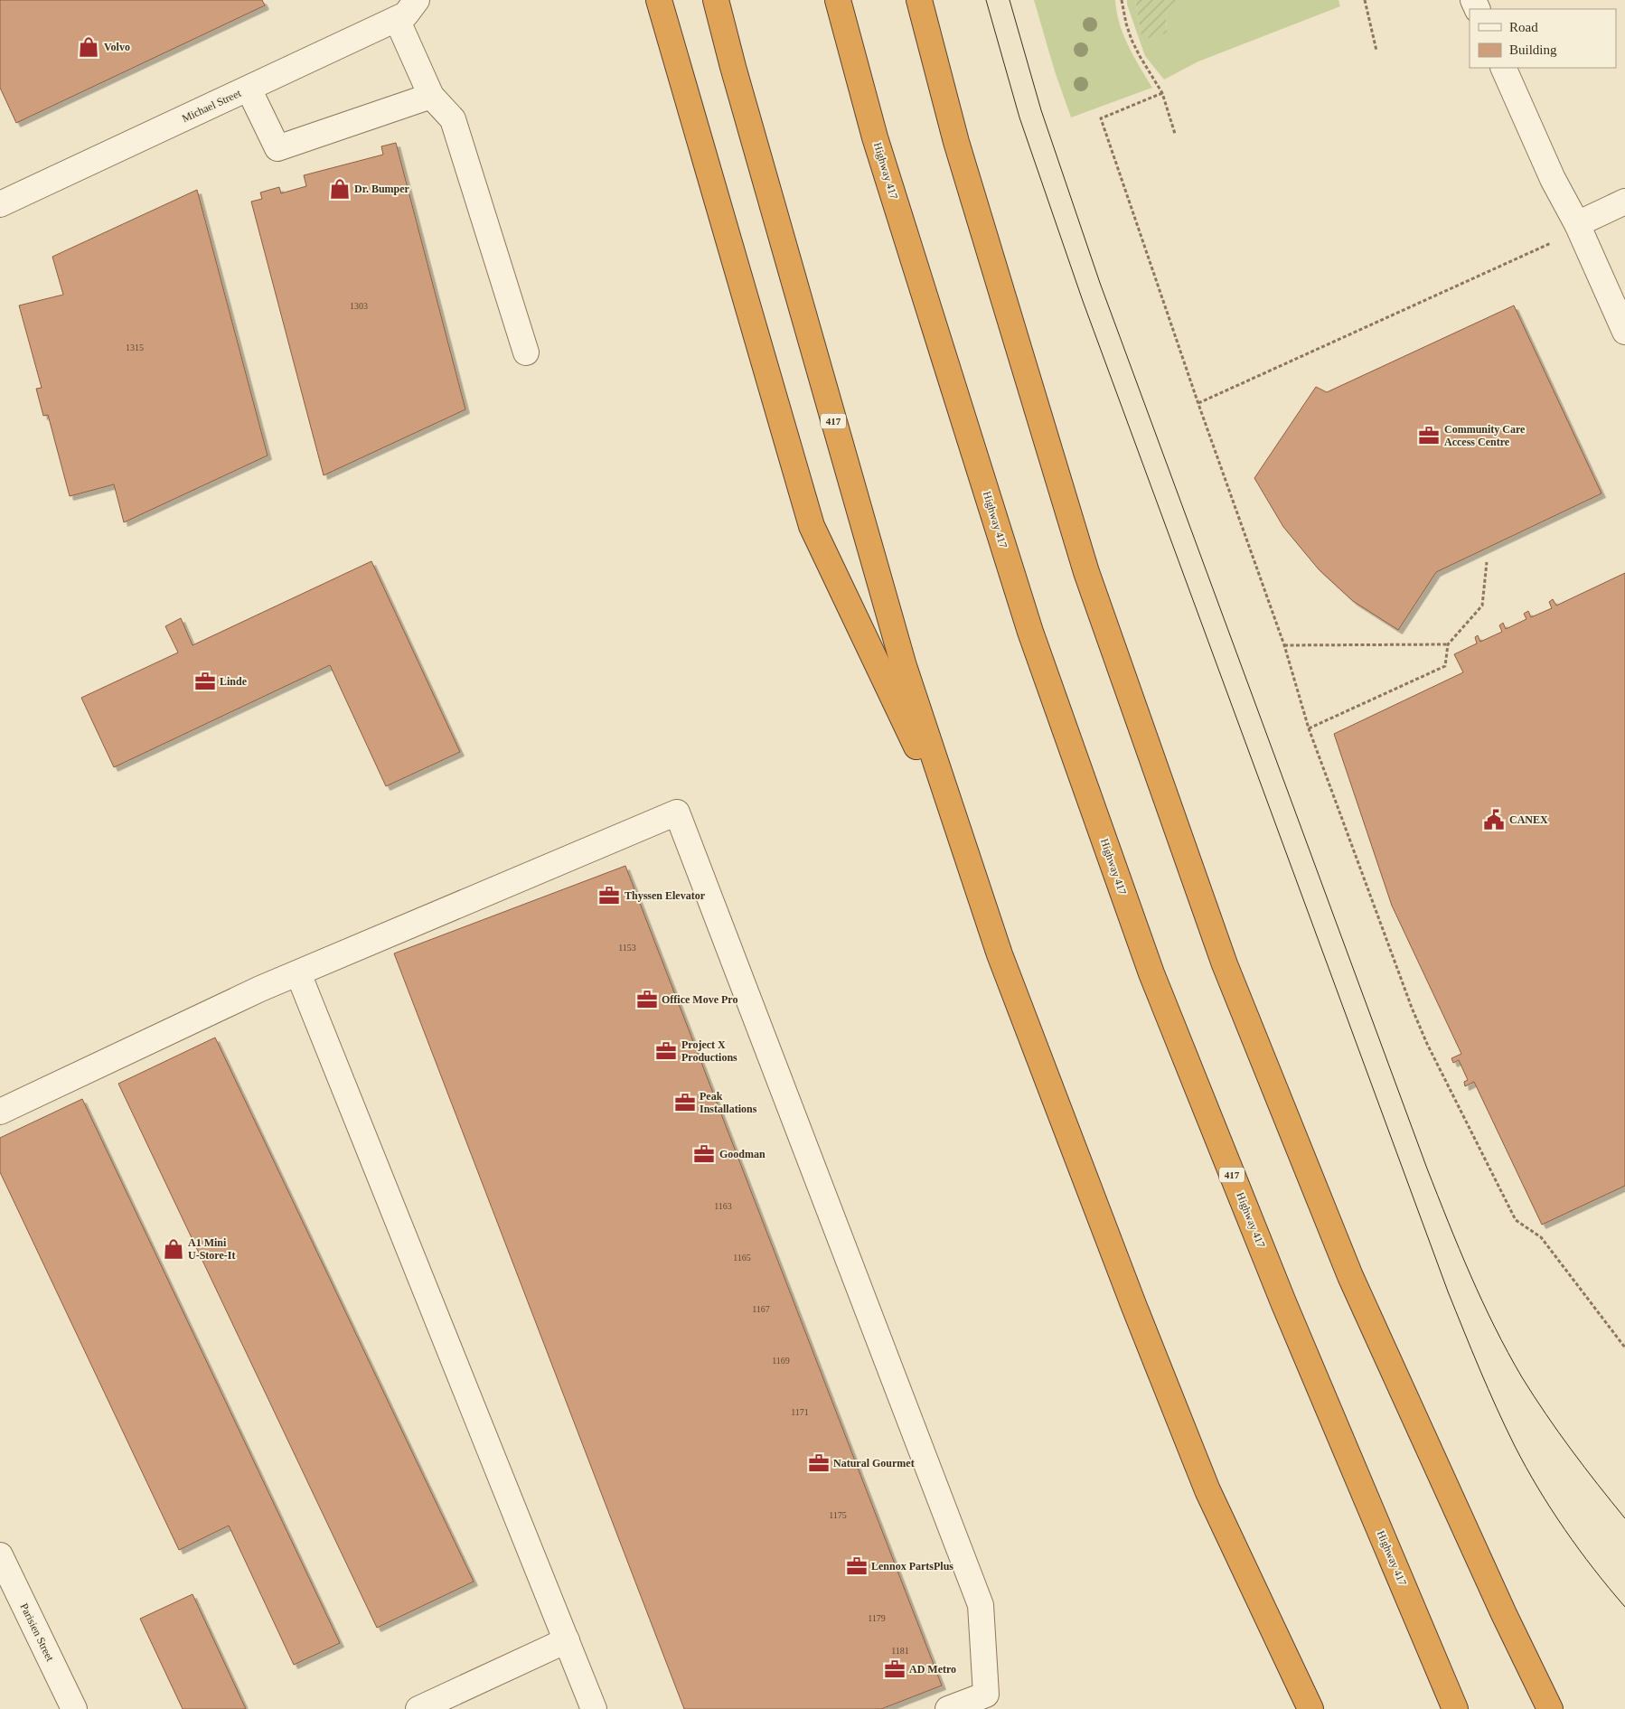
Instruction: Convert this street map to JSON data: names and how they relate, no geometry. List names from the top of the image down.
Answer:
{
  "streets": {
    "highway": ["Highway 417", "417"],
    "street": ["Michael Street", "Parisien Street"]
  },
  "places": {
    "shop": ["Volvo", "Dr. Bumper", "A1 Mini U-Store-It"],
    "office": [
      "Community Care Access Centre",
      "Linde",
      "Thyssen Elevator",
      "Office Move Pro",
      "Project X Productions",
      "Peak Installations",
      "Goodman",
      "Natural Gourmet",
      "Lennox PartsPlus",
      "AD Metro"
    ],
    "public building": ["CANEX"]
  },
  "house_numbers": [
    "1303",
    "1315",
    "1153",
    "1163",
    "1165",
    "1167",
    "1169",
    "1171",
    "1175",
    "1179",
    "1181"
  ],
  "legend": ["Road", "Building"]
}
